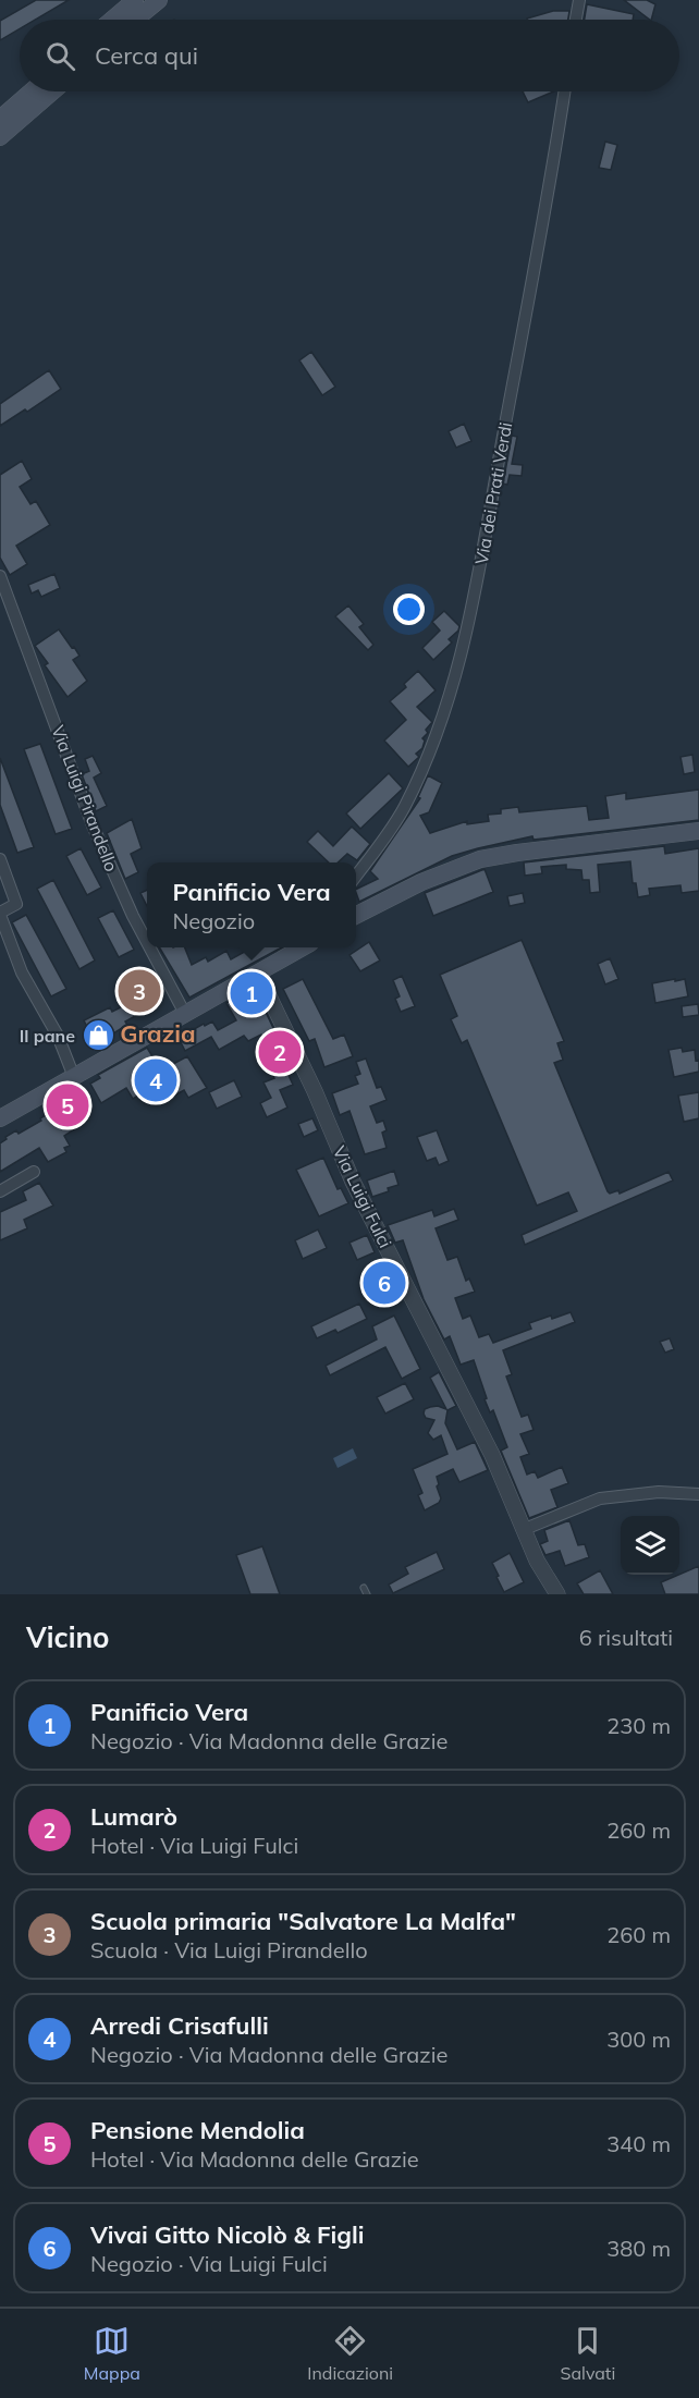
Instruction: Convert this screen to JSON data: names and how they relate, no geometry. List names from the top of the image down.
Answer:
{
  "streets": {
    "street": ["Via dei Prati Verdi", "Via Luigi Pirandello", "Via Luigi Fulci"]
  },
  "districts": ["Grazia"],
  "places": {
    "shop": ["Il pane"]
  },
  "page": {
    "search": "Cerca qui",
    "popup": ["Panificio Vera", "Negozio"],
    "pins": [
      "3",
      "1",
      "2",
      "4",
      "5",
      "6"
    ],
    "heading": ["Vicino", "6 risultati"],
    "list": [
      {
        "mark": "1",
        "name": "Panificio Vera",
        "note": "Negozio · Via Madonna delle Grazie",
        "value": "230 m"
      },
      {
        "mark": "2",
        "name": "Lumarò",
        "note": "Hotel · Via Luigi Fulci",
        "value": "260 m"
      },
      {
        "mark": "3",
        "name": "Scuola primaria \"Salvatore La Malfa\"",
        "note": "Scuola · Via Luigi Pirandello",
        "value": "260 m"
      },
      {
        "mark": "4",
        "name": "Arredi Crisafulli",
        "note": "Negozio · Via Madonna delle Grazie",
        "value": "300 m"
      },
      {
        "mark": "5",
        "name": "Pensione Mendolia",
        "note": "Hotel · Via Madonna delle Grazie",
        "value": "340 m"
      },
      {
        "mark": "6",
        "name": "Vivai Gitto Nicolò & Figli",
        "note": "Negozio · Via Luigi Fulci",
        "value": "380 m"
      }
    ],
    "nav": ["Mappa", "Indicazioni", "Salvati"]
  }
}
